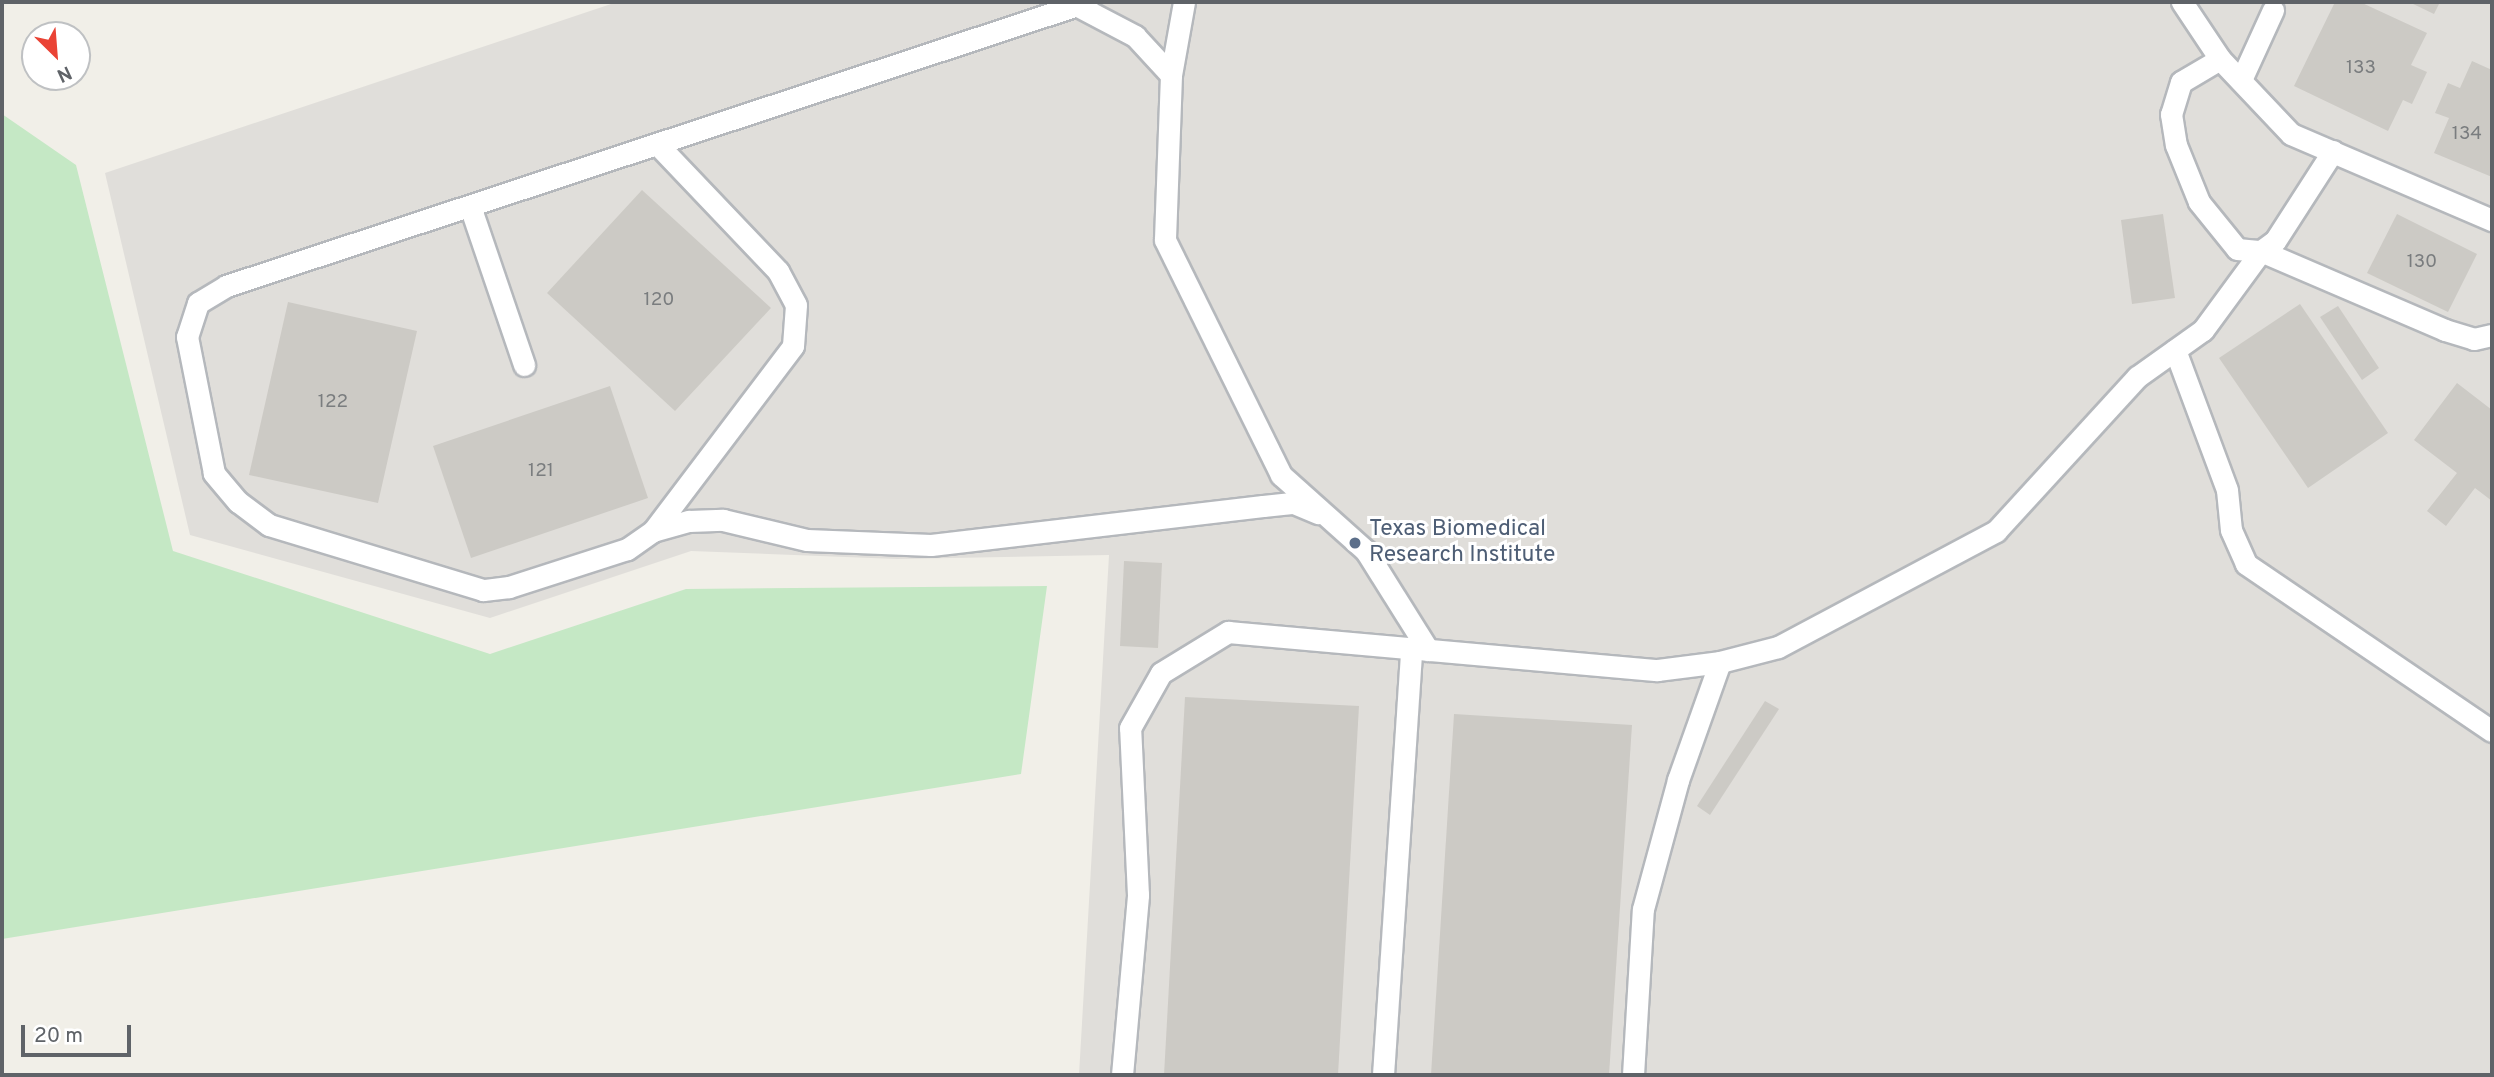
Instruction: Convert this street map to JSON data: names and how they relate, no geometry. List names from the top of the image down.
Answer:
{
  "places": ["Texas Biomedical Research Institute"],
  "house_numbers": [
    "133",
    "134",
    "130",
    "120",
    "122",
    "121"
  ],
  "scale_bar": "20 m",
  "north": "bottom right"
}
